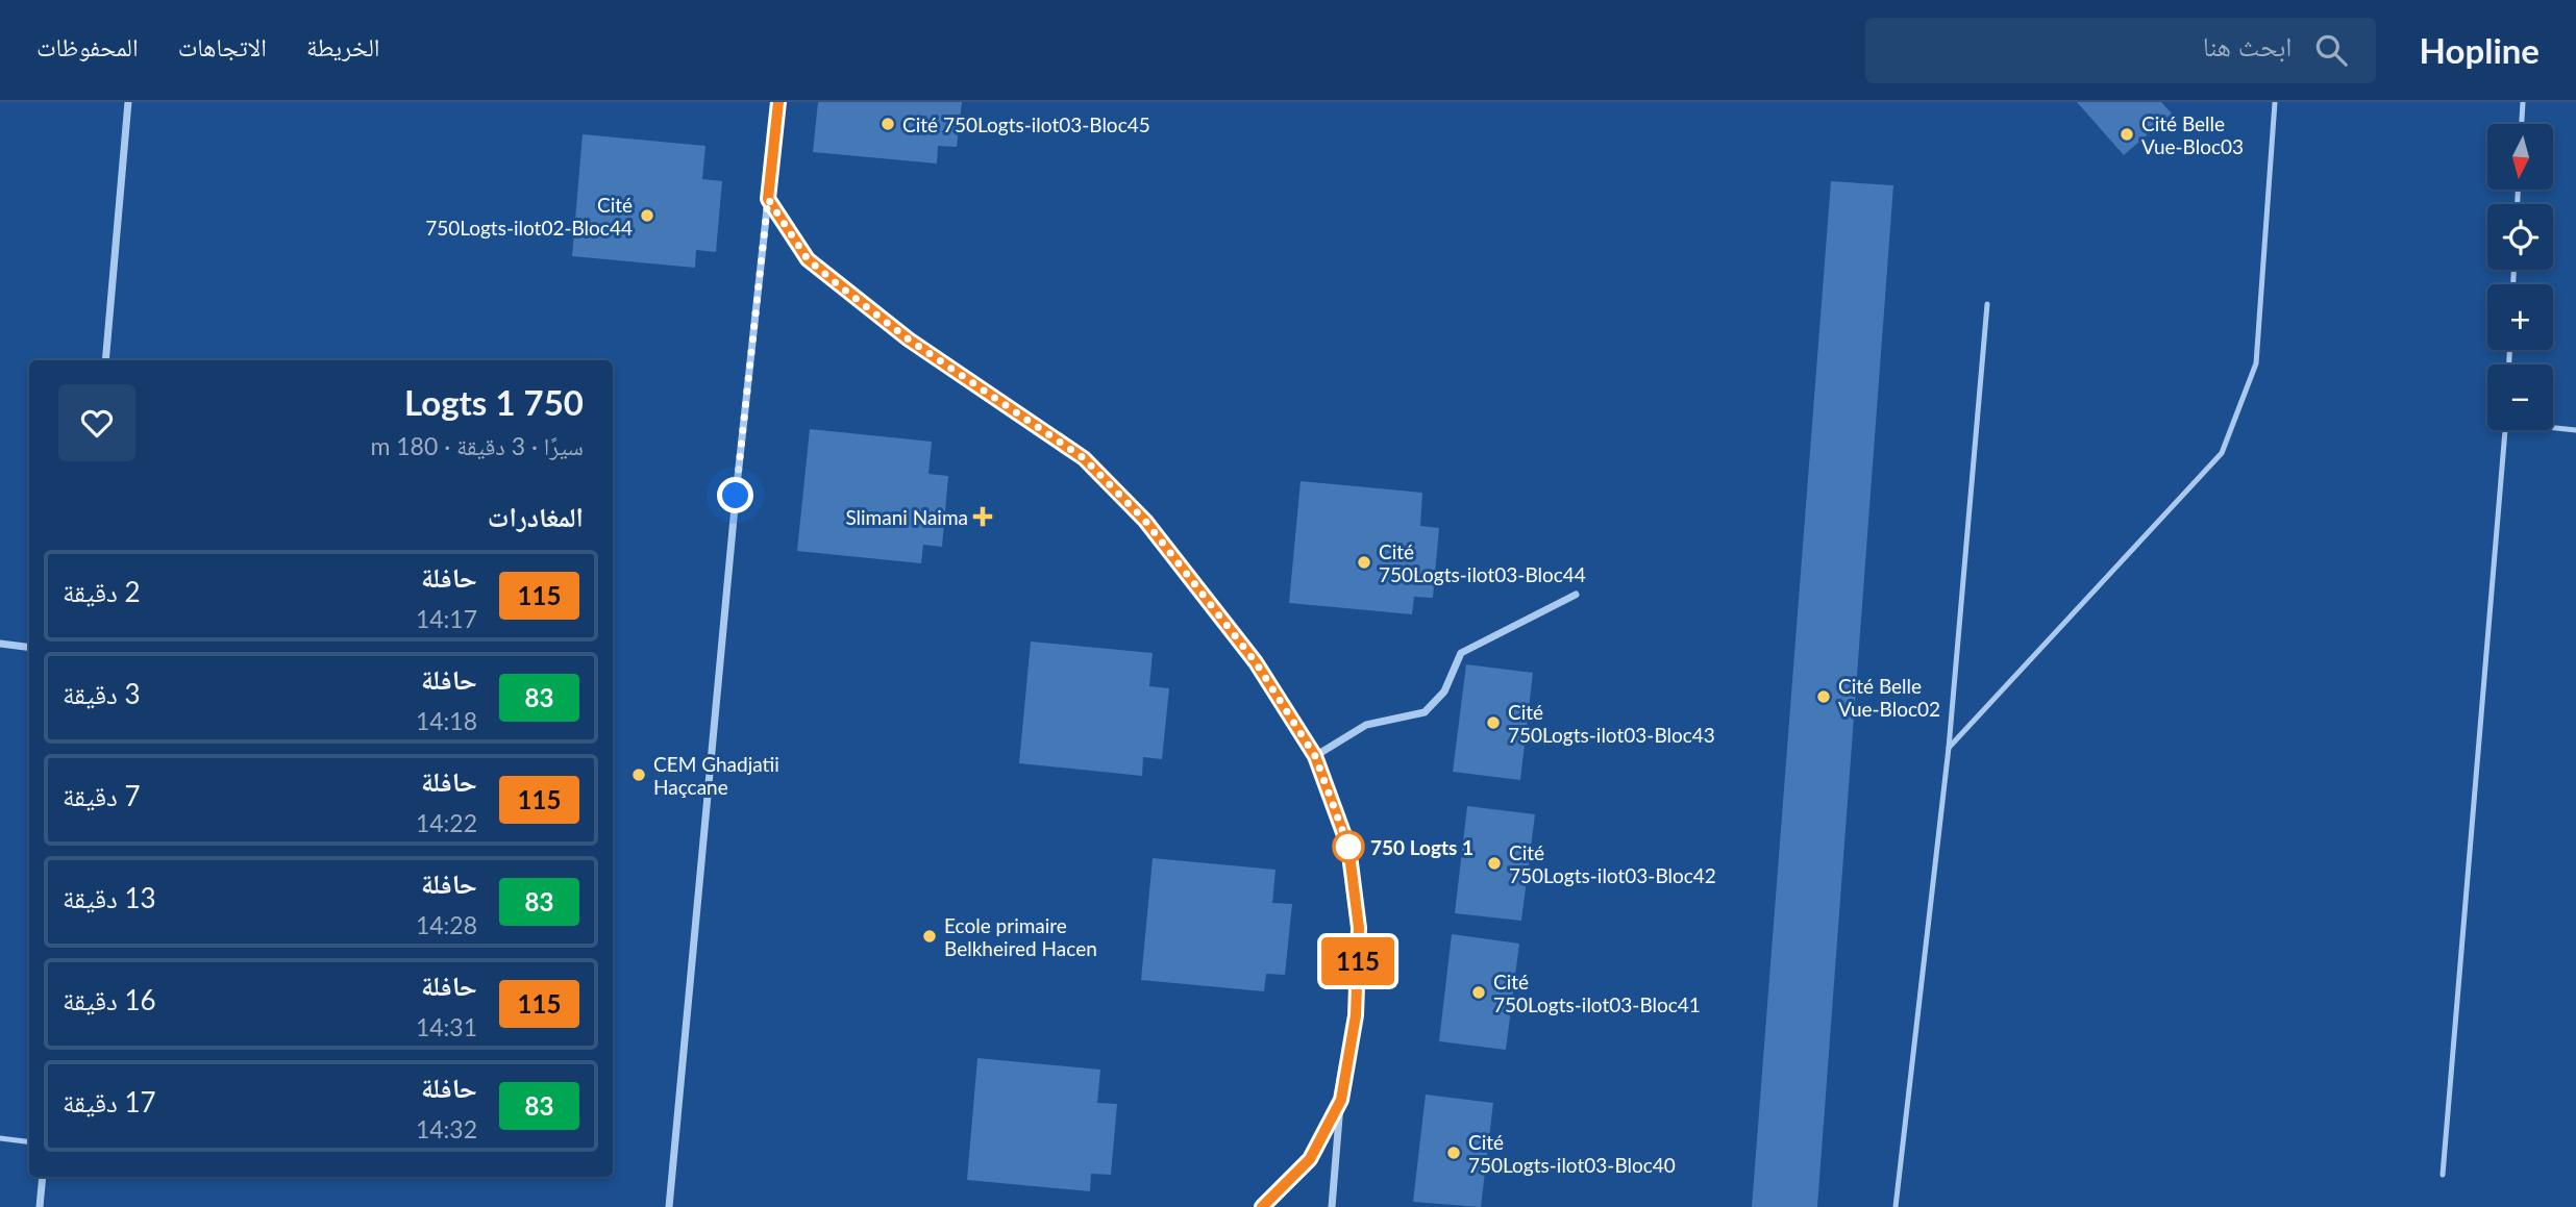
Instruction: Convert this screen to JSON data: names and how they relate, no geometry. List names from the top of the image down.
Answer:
{
  "places": {
    "other": [
      "Cité 750Logts-ilot03-Bloc45",
      "Cité Belle Vue-Bloc03",
      "Cité 750Logts-ilot02-Bloc44",
      "Cité 750Logts-ilot03-Bloc44",
      "Cité Belle Vue-Bloc02",
      "Cité 750Logts-ilot03-Bloc43",
      "CEM Ghadjatii Haçcane",
      "750 Logts 1",
      "Cité 750Logts-ilot03-Bloc42",
      "Ecole primaire Belkheired Hacen",
      "Cité 750Logts-ilot03-Bloc41",
      "Cité 750Logts-ilot03-Bloc40"
    ],
    "health": ["Slimani Naima"]
  },
  "lines": ["bus line 115"],
  "north": "bottom",
  "page": {
    "header": "Hopline",
    "search": "ابحث هنا",
    "nav": ["الخريطة", "الاتجاهات", "المحفوظات"],
    "on_map": "115",
    "map_buttons": ["+", "−"],
    "heading": [
      ["750 Logts 1", "سيرًا · 3 دقيقة · 180 m"],
      "المغادرات"
    ],
    "list": [
      {
        "mark": "115",
        "name": "حافلة",
        "note": "14:17",
        "value": "2 دقيقة"
      },
      {
        "mark": "83",
        "name": "حافلة",
        "note": "14:18",
        "value": "3 دقيقة"
      },
      {
        "mark": "115",
        "name": "حافلة",
        "note": "14:22",
        "value": "7 دقيقة"
      },
      {
        "mark": "83",
        "name": "حافلة",
        "note": "14:28",
        "value": "13 دقيقة"
      },
      {
        "mark": "115",
        "name": "حافلة",
        "note": "14:31",
        "value": "16 دقيقة"
      },
      {
        "mark": "83",
        "name": "حافلة",
        "note": "14:32",
        "value": "17 دقيقة"
      }
    ]
  }
}
